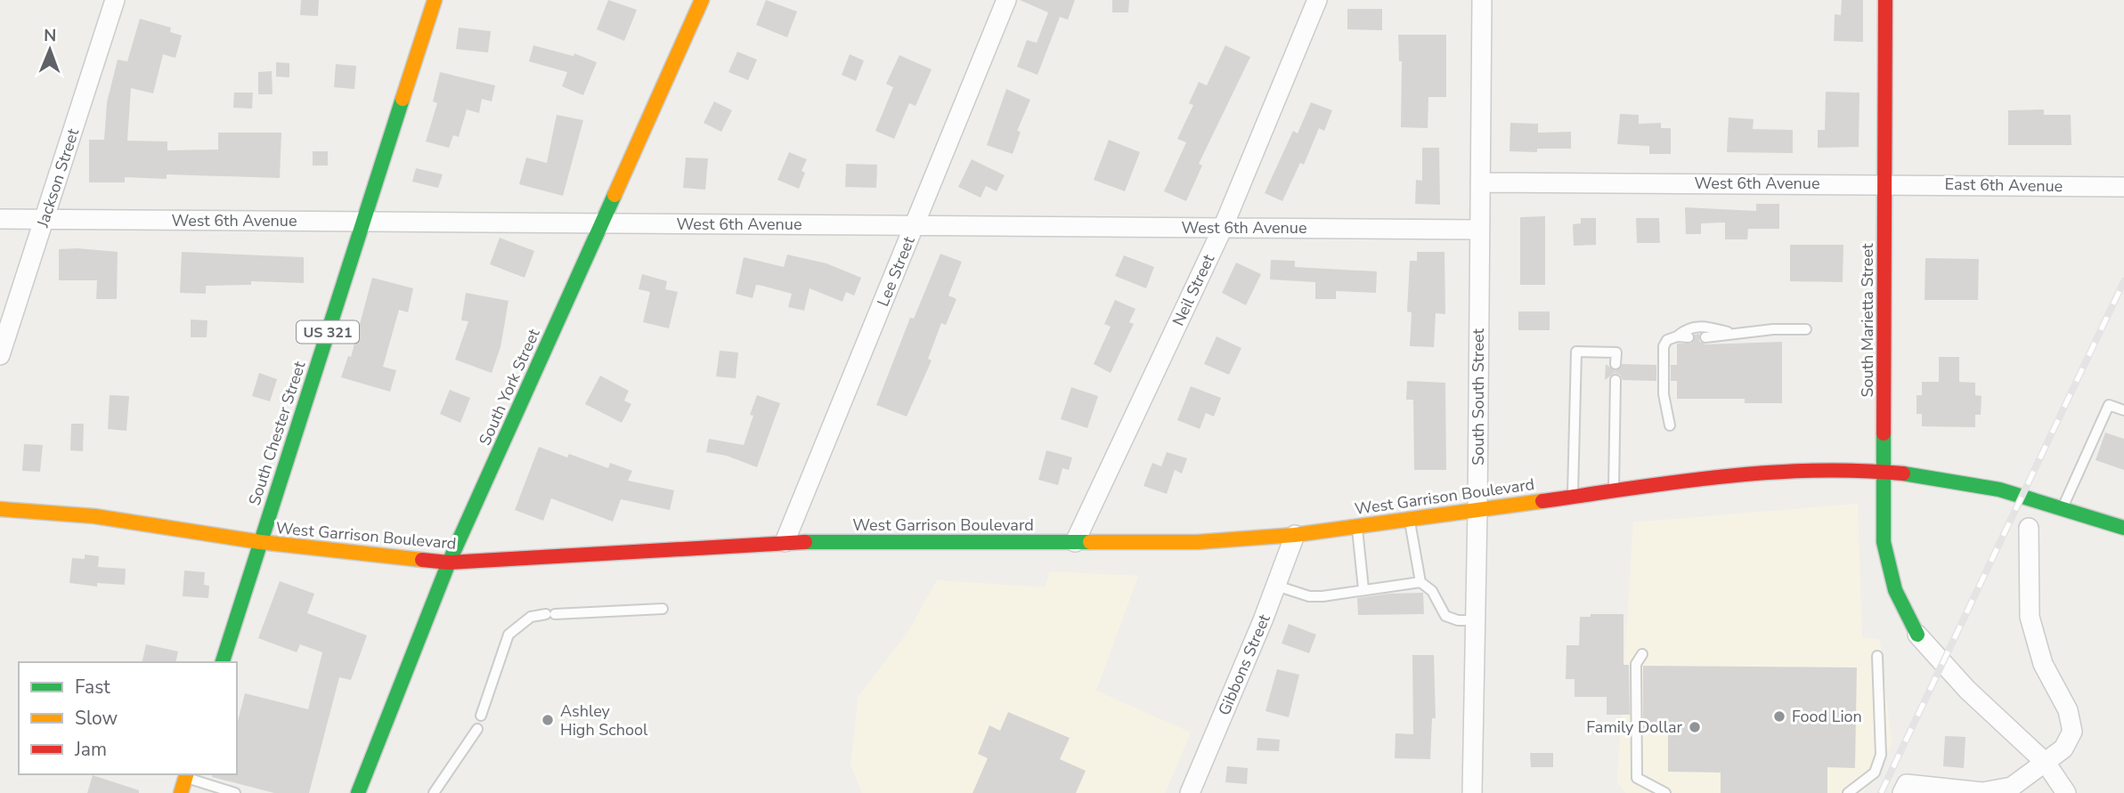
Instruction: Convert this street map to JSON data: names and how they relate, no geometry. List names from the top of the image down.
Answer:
{
  "streets": {
    "main road": [
      "South Marietta Street",
      "US 321",
      "South York Street",
      "South Chester Street",
      "West Garrison Boulevard"
    ],
    "street": [
      "Jackson Street",
      "West 6th Avenue",
      "East 6th Avenue",
      "Lee Street",
      "Neil Street",
      "South South Street",
      "Gibbons Street"
    ]
  },
  "crossings": [
    ["Jackson Street", "West 6th Avenue"],
    ["West 6th Avenue", "East 6th Avenue"],
    ["West 6th Avenue", "Lee Street"],
    ["West 6th Avenue", "Neil Street"],
    ["West 6th Avenue", "South Marietta Street"],
    ["West 6th Avenue", "South York Street"],
    ["West 6th Avenue", "South South Street"],
    ["West 6th Avenue", "South Chester Street"],
    ["East 6th Avenue", "South Marietta Street"],
    ["Lee Street", "West Garrison Boulevard"],
    ["Neil Street", "West Garrison Boulevard"],
    ["South Marietta Street", "West Garrison Boulevard"],
    ["South York Street", "West Garrison Boulevard"],
    ["South South Street", "West Garrison Boulevard"],
    ["South Chester Street", "West Garrison Boulevard"],
    ["West Garrison Boulevard", "Gibbons Street"]
  ],
  "places": ["Food Lion", "Ashley High School", "Family Dollar"],
  "legend": ["Fast", "Slow", "Jam"],
  "north": "top"
}
